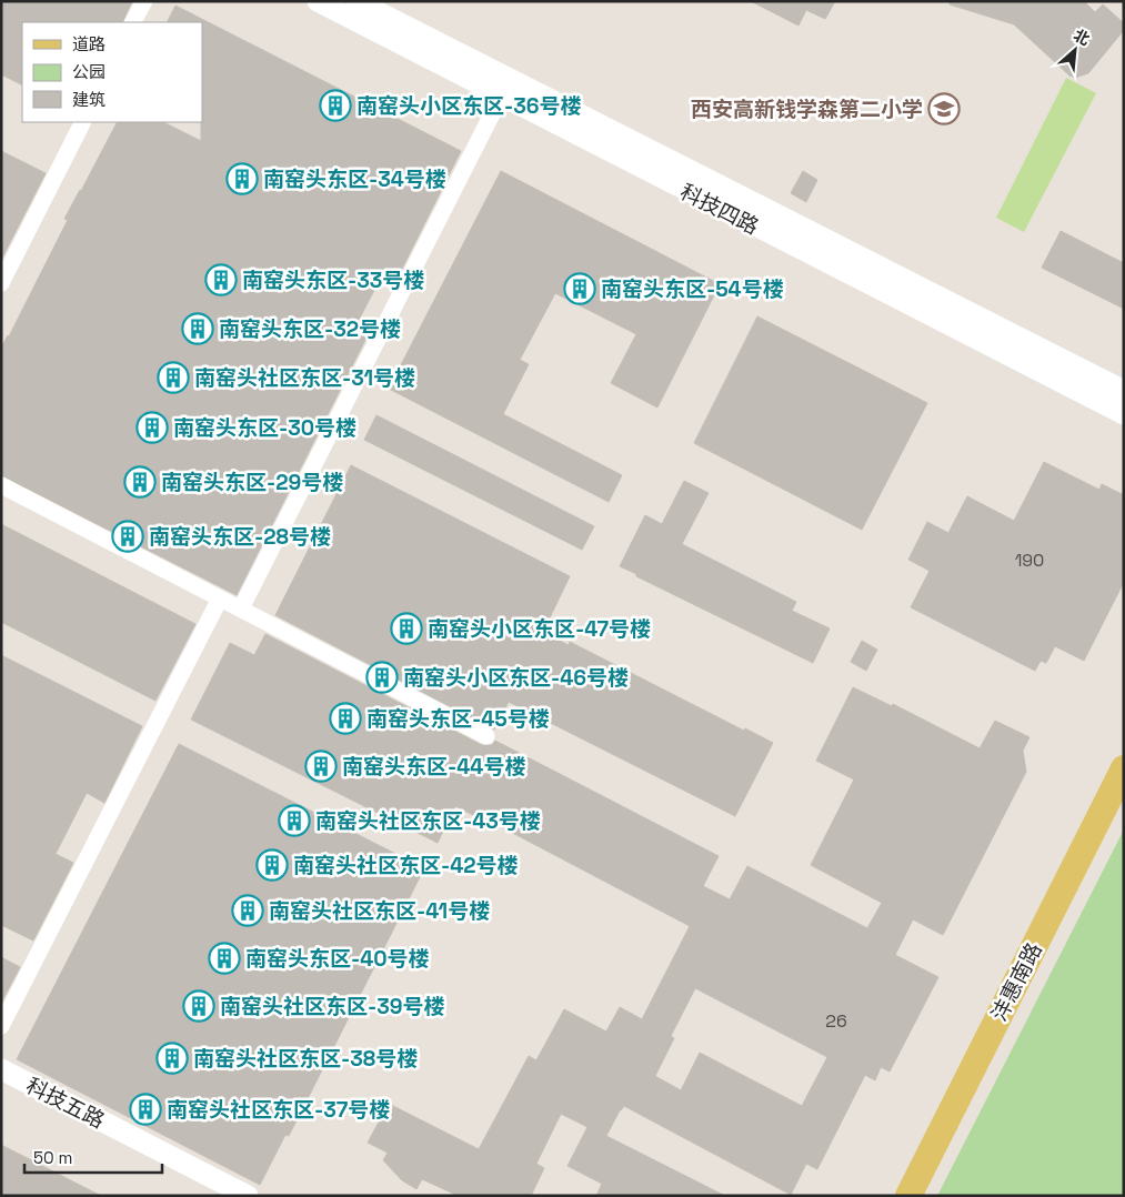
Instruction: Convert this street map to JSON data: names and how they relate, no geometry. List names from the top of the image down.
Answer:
{
  "streets": {
    "main road": ["沣惠南路"],
    "street": ["科技四路", "科技五路"]
  },
  "places": {
    "building": [
      "南窑头小区东区-36号楼",
      "南窑头东区-34号楼",
      "南窑头东区-33号楼",
      "南窑头东区-54号楼",
      "南窑头东区-32号楼",
      "南窑头社区东区-31号楼",
      "南窑头东区-30号楼",
      "南窑头东区-29号楼",
      "南窑头东区-28号楼",
      "南窑头小区东区-47号楼",
      "南窑头小区东区-46号楼",
      "南窑头东区-45号楼",
      "南窑头东区-44号楼",
      "南窑头社区东区-43号楼",
      "南窑头社区东区-42号楼",
      "南窑头社区东区-41号楼",
      "南窑头东区-40号楼",
      "南窑头社区东区-39号楼",
      "南窑头社区东区-38号楼",
      "南窑头社区东区-37号楼"
    ],
    "school or university": ["西安高新钱学森第二小学"]
  },
  "house_numbers": ["190", "26"],
  "legend": ["道路", "公园", "建筑"],
  "scale_bar": "50 m",
  "north": "top right"
}
